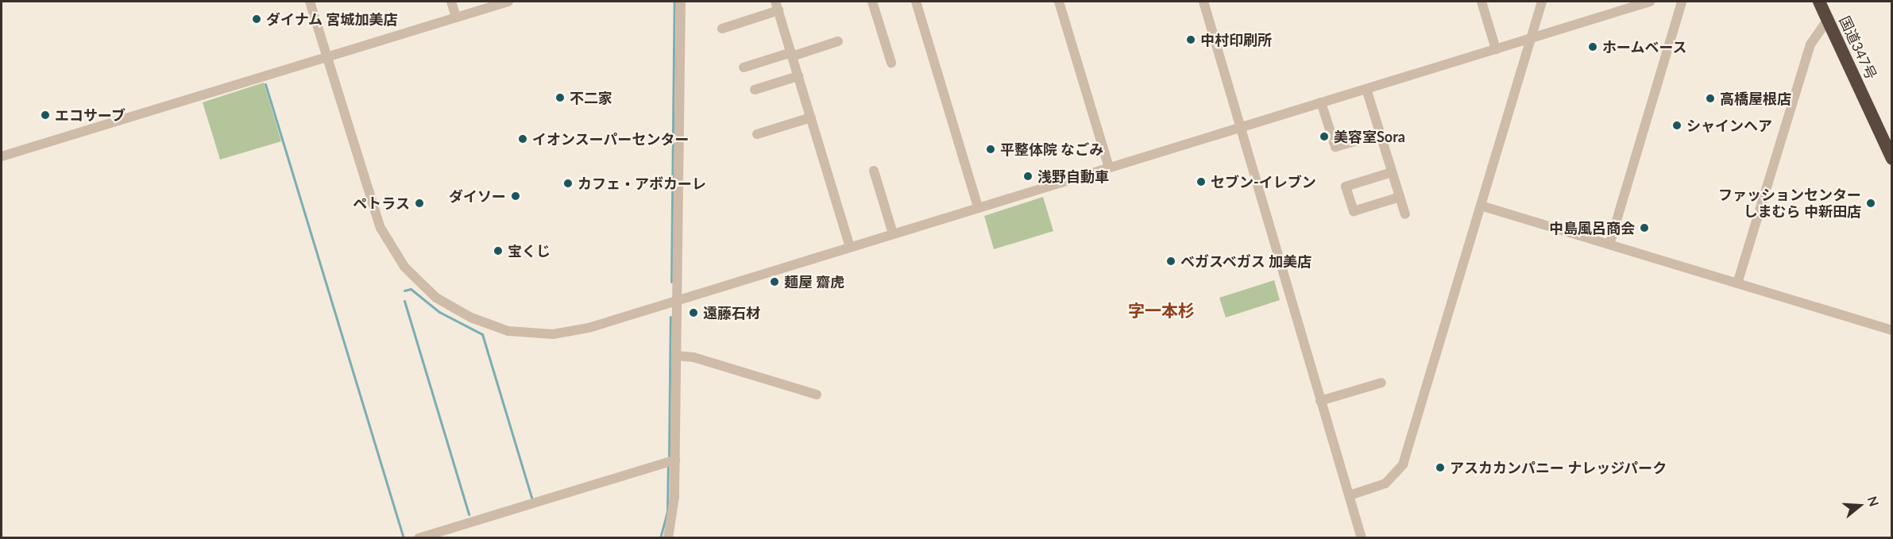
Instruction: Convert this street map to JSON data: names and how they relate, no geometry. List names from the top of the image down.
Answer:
{
  "streets": {
    "highway": ["国道347号"]
  },
  "districts": ["字一本杉"],
  "places": [
    "ダイナム 宮城加美店",
    "中村印刷所",
    "ホームベース",
    "不二家",
    "高橋屋根店",
    "エコサーブ",
    "シャインヘア",
    "美容室Sora",
    "イオンスーパーセンター",
    "平整体院 なごみ",
    "浅野自動車",
    "セブン-イレブン",
    "カフェ・アボカーレ",
    "ダイソー",
    "ペトラス",
    "ファッションセンター しまむら 中新田店",
    "中島風呂商会",
    "宝くじ",
    "ベガスベガス 加美店",
    "麺屋 齋虎",
    "遠藤石材",
    "アスカカンパニー ナレッジパーク"
  ],
  "north": "right"
}
